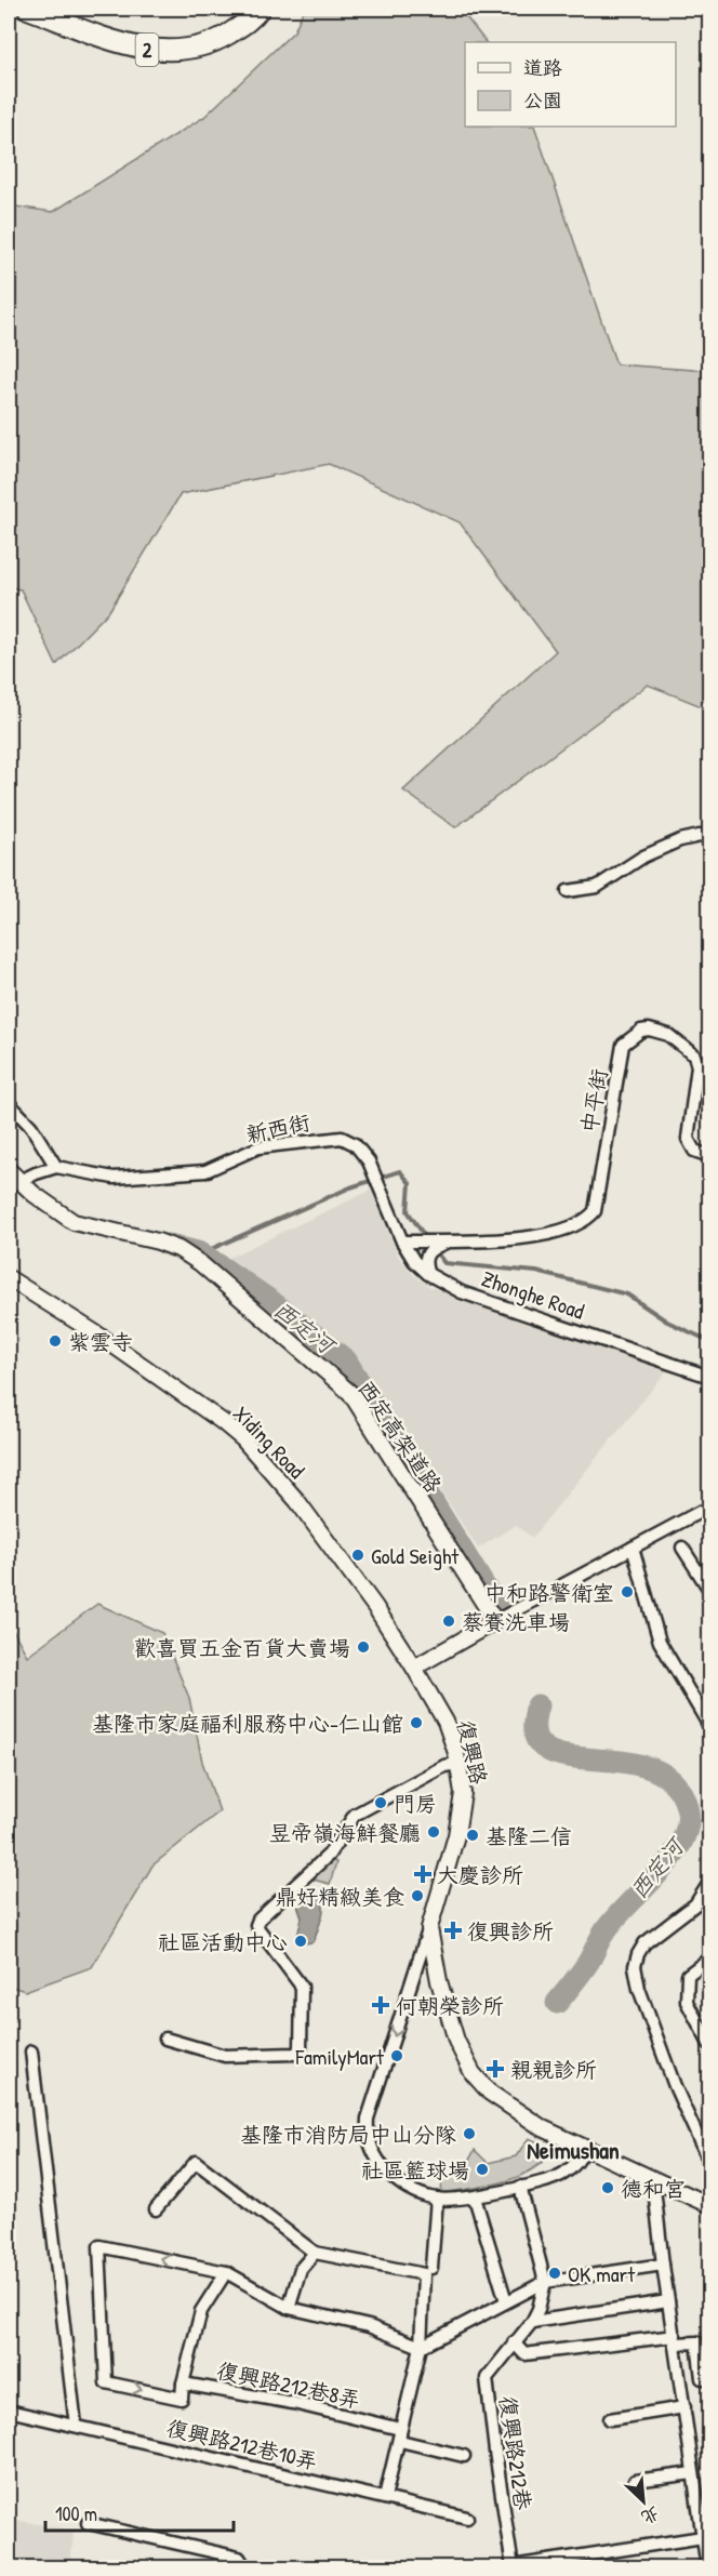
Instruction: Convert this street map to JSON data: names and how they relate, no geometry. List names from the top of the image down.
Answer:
{
  "streets": {
    "main road": ["2"],
    "street": [
      "中平街",
      "新西街",
      "Zhonghe Road",
      "西定高架道路",
      "Xiding Road",
      "復興路",
      "復興路212巷8弄",
      "復興路212巷10弄",
      "復興路212巷"
    ]
  },
  "crossings": [
    ["中平街", "Zhonghe Road"],
    ["新西街", "Zhonghe Road"],
    ["新西街", "西定高架道路"],
    ["Xiding Road", "復興路"]
  ],
  "districts": ["Neimushan"],
  "water": ["西定河"],
  "places": {
    "other": [
      "紫雲寺",
      "Gold Seight",
      "中和路警衛室",
      "蔡賽洗車場",
      "歡喜買五金百貨大賣場",
      "基隆市家庭福利服務中心-仁山館",
      "門房",
      "昱帝嶺海鮮餐廳",
      "基隆二信",
      "鼎好精緻美食",
      "社區活動中心",
      "FamilyMart",
      "基隆市消防局中山分隊",
      "社區籃球場",
      "德和宮",
      "OK mart"
    ],
    "health": [
      "大慶診所",
      "復興診所",
      "何朝榮診所",
      "親親診所"
    ]
  },
  "legend": ["道路", "公園"],
  "scale_bar": "100 m",
  "north": "bottom right"
}
